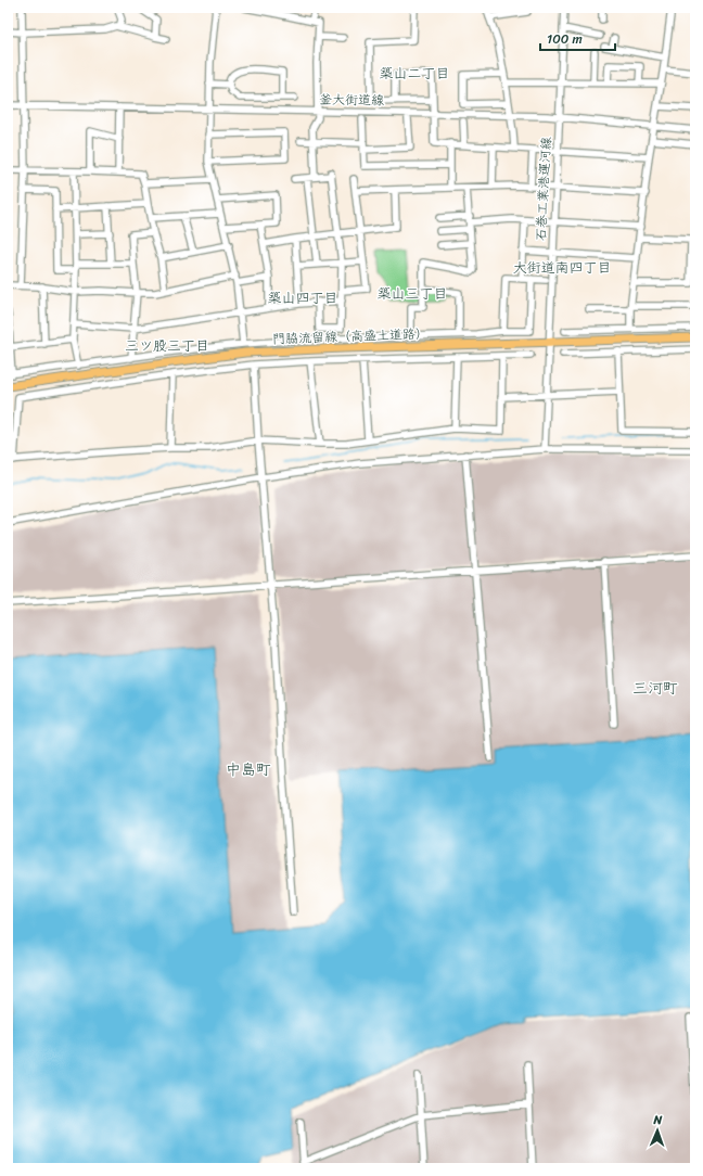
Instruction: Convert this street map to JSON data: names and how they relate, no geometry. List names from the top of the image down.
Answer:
{
  "streets": {
    "main road": ["門脇流留線（高盛土道路）"],
    "street": ["釜大街道線", "石巻工業港運河線"]
  },
  "crossings": [
    ["釜大街道線", "石巻工業港運河線"],
    ["石巻工業港運河線", "門脇流留線（高盛土道路）"]
  ],
  "districts": [
    "築山二丁目",
    "大街道南四丁目",
    "築山三丁目",
    "築山四丁目",
    "三ツ股三丁目",
    "三河町",
    "中島町"
  ],
  "scale_bar": "100 m",
  "north": "top"
}
